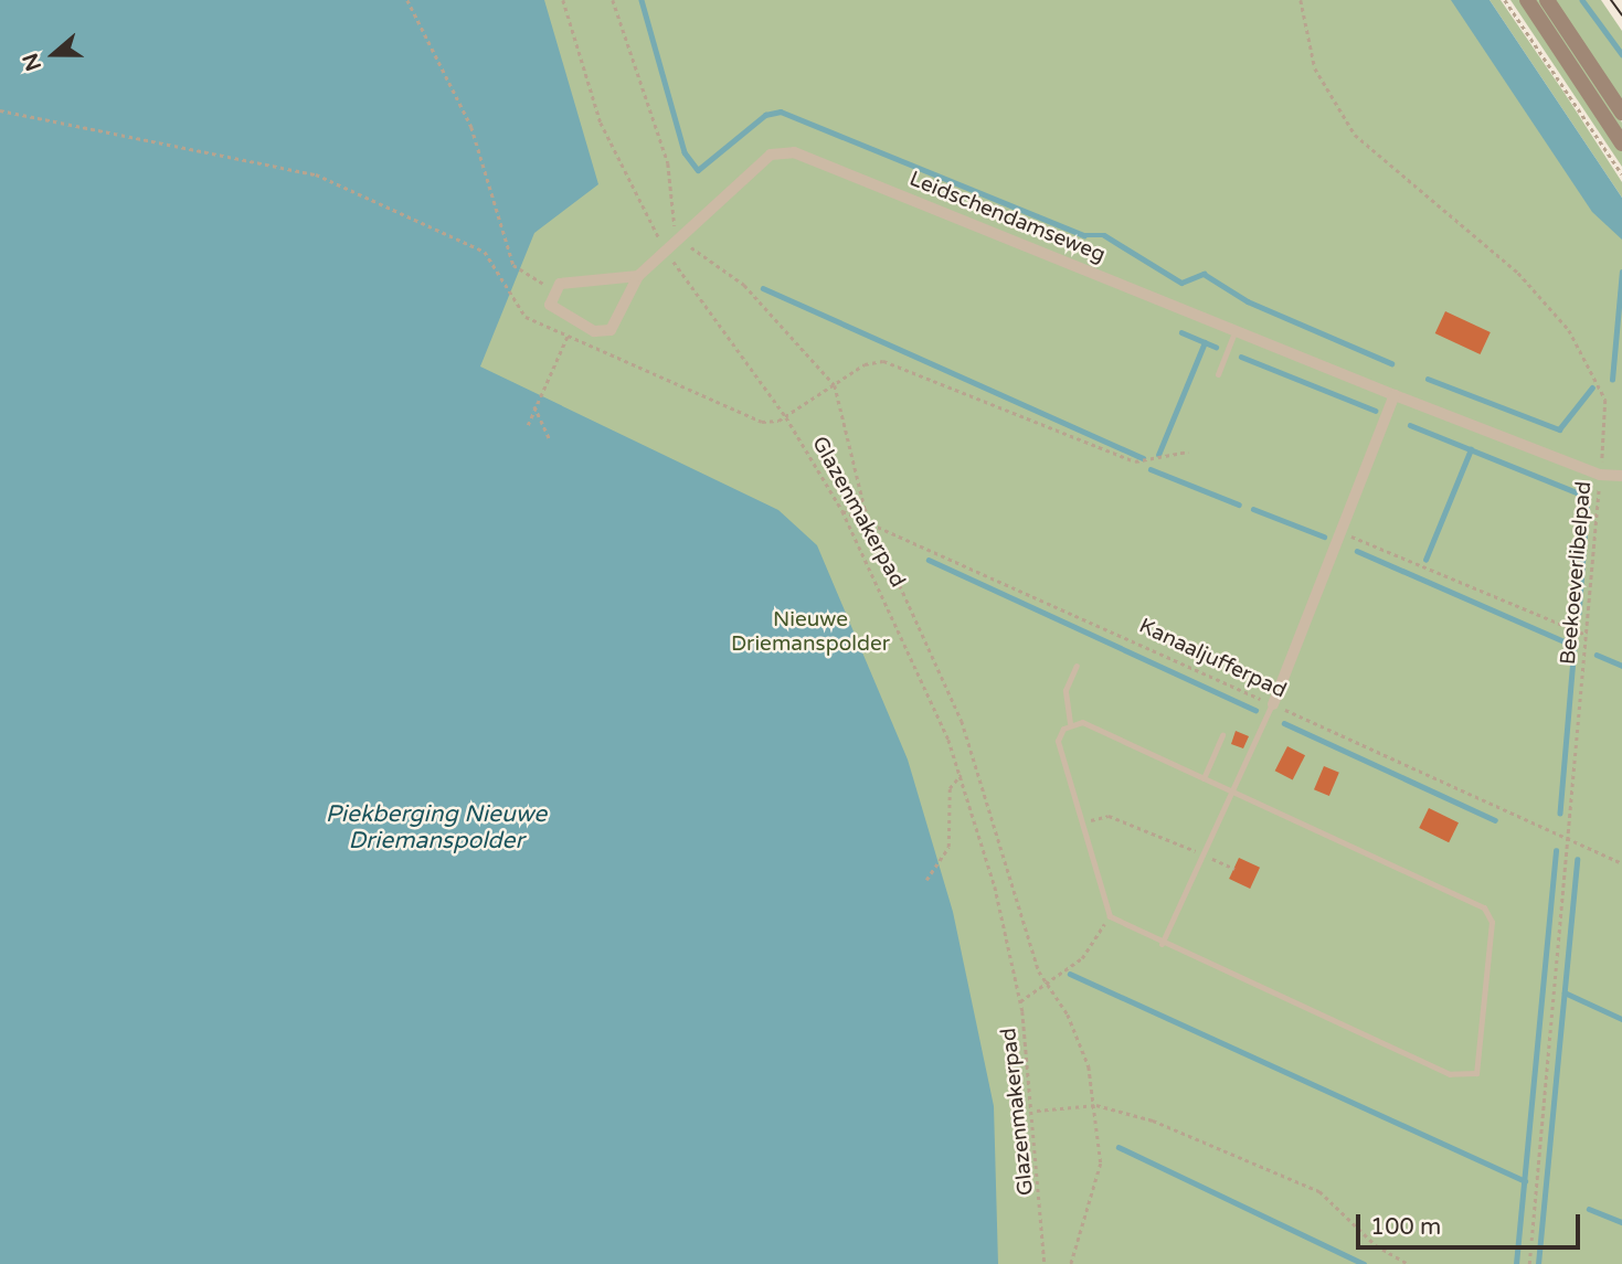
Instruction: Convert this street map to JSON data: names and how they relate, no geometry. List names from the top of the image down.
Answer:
{
  "streets": {
    "street": ["Leidschendamseweg"],
    "path": ["Glazenmakerpad", "Beekoeverlibelpad", "Kanaaljufferpad"]
  },
  "crossings": [
    ["Leidschendamseweg", "Glazenmakerpad"],
    ["Leidschendamseweg", "Beekoeverlibelpad"],
    ["Glazenmakerpad", "Kanaaljufferpad"],
    ["Beekoeverlibelpad", "Kanaaljufferpad"]
  ],
  "water": ["Piekberging Nieuwe Driemanspolder"],
  "parks": ["Nieuwe Driemanspolder"],
  "scale_bar": "100 m",
  "north": "left"
}
